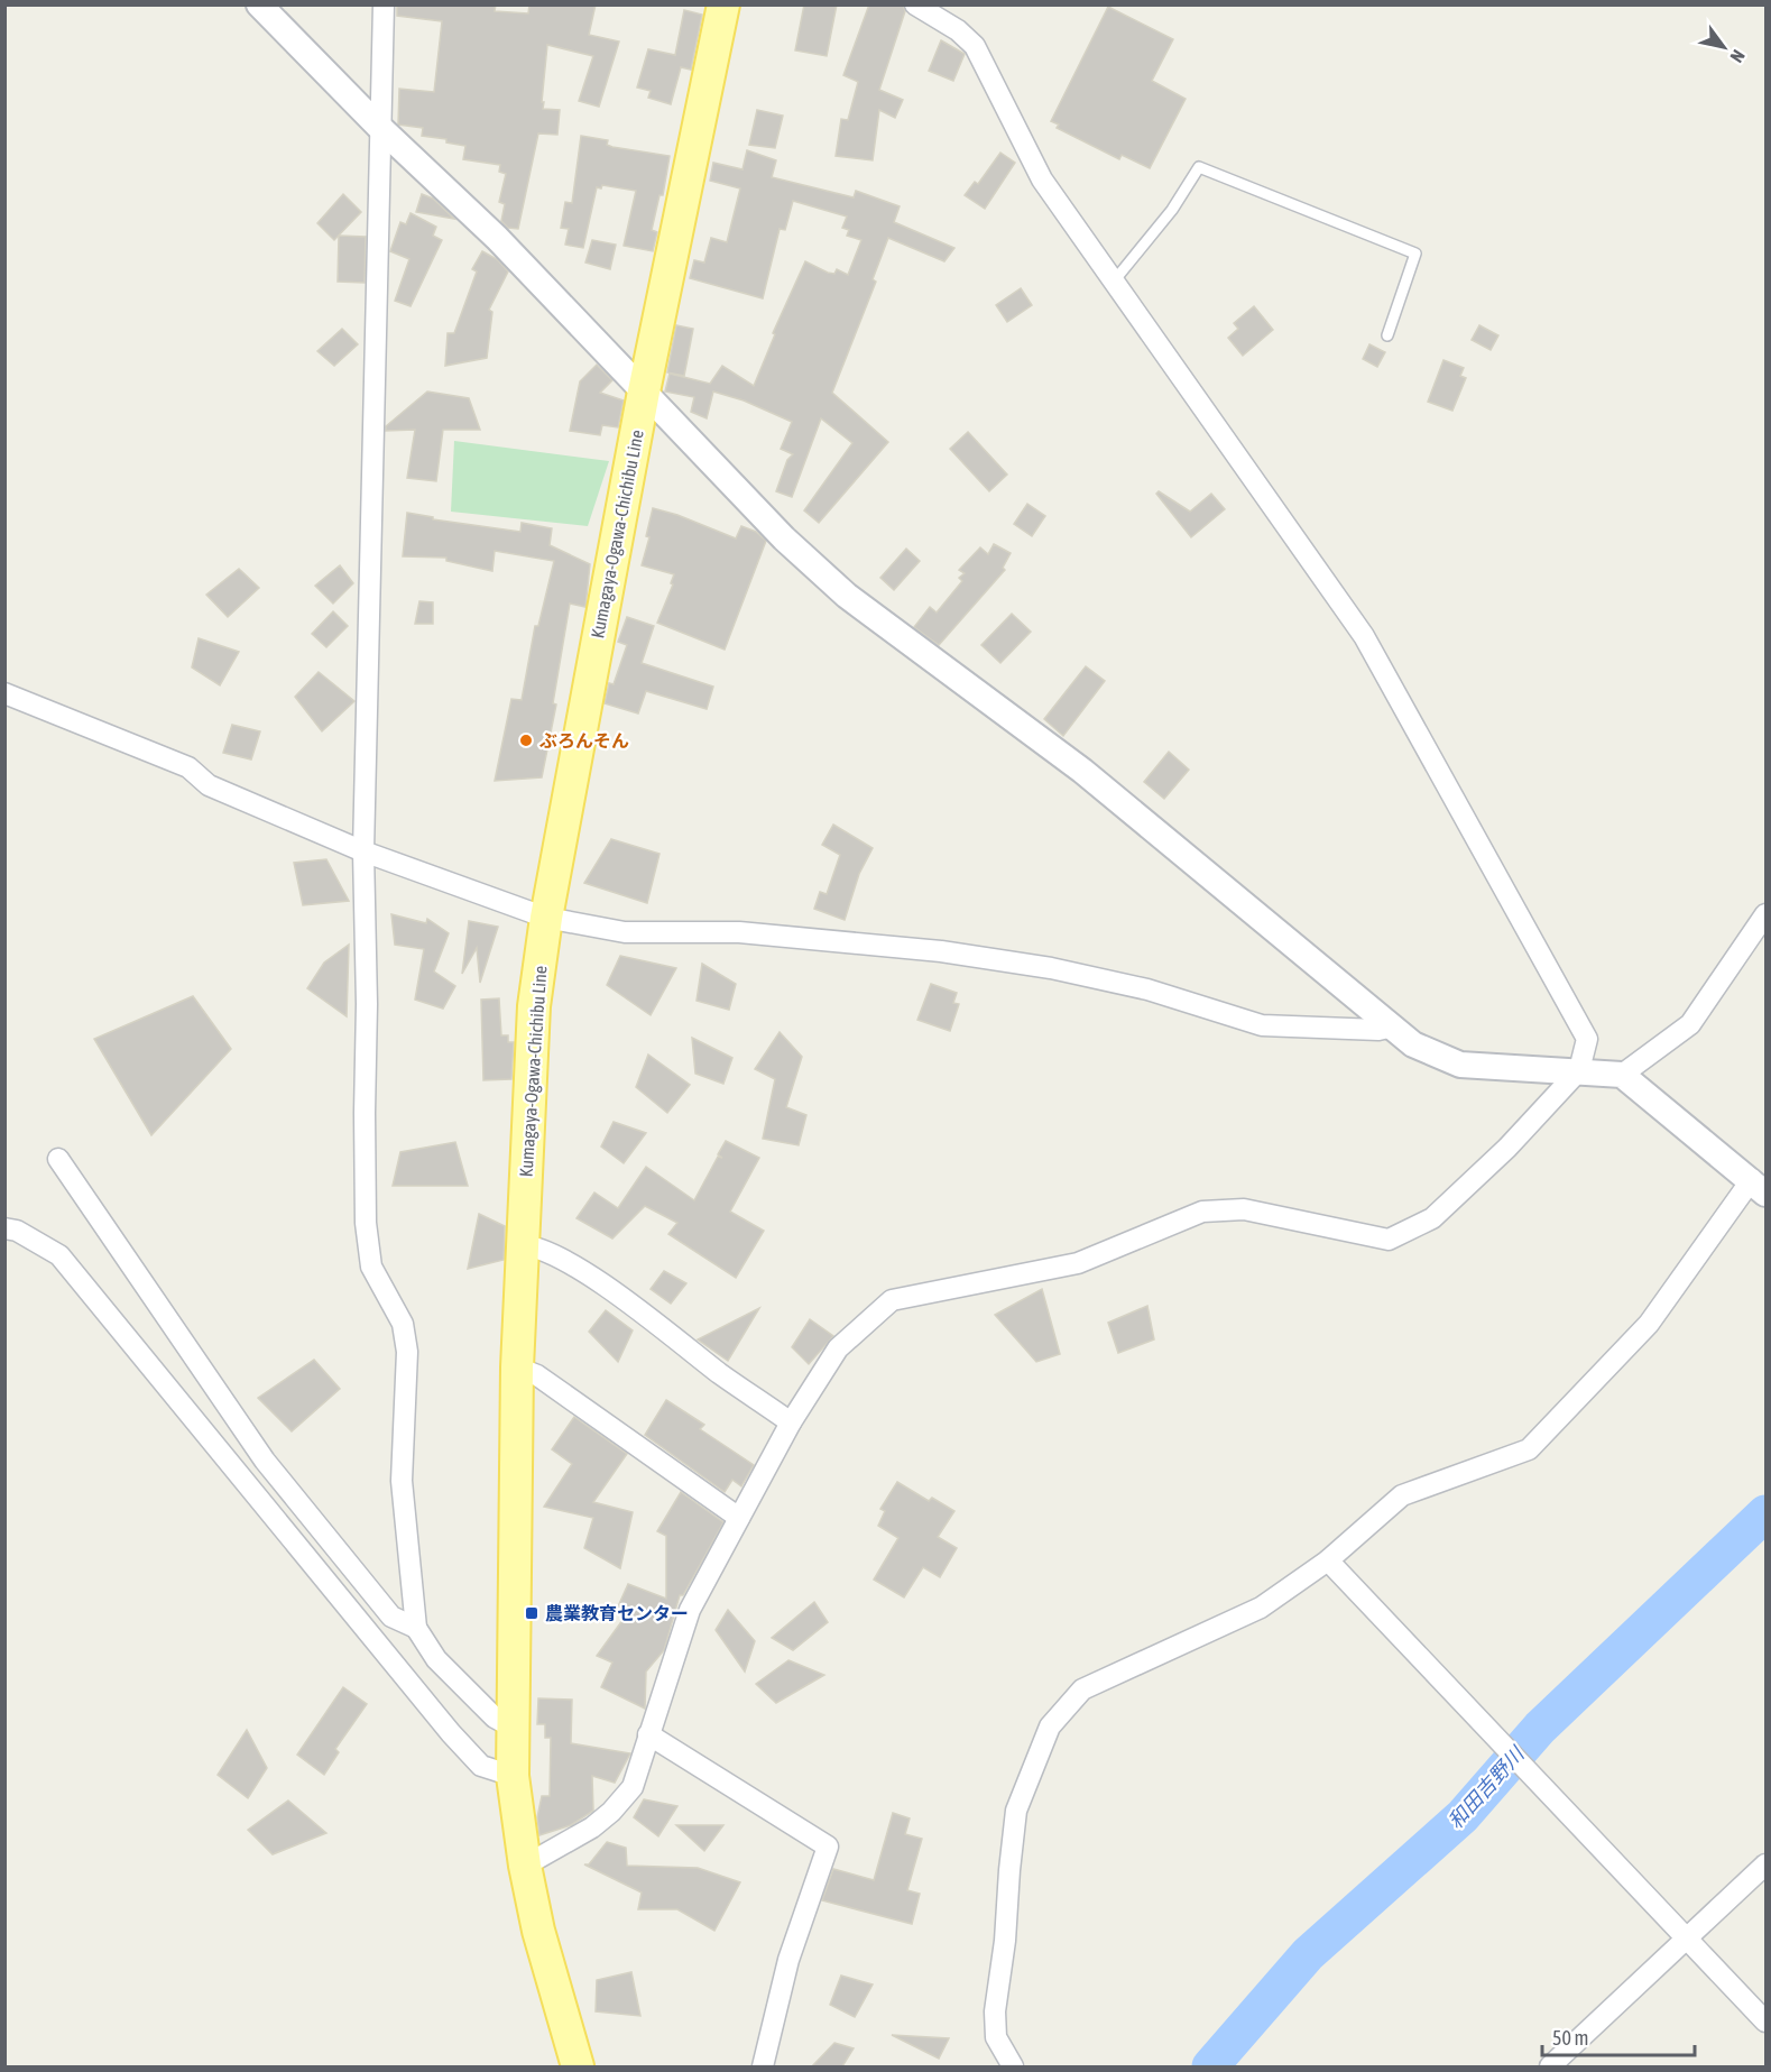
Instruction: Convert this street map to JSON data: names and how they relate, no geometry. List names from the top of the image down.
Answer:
{
  "streets": {
    "main road": ["Kumagaya-Ogawa-Chichibu Line"]
  },
  "water": ["和田吉野川"],
  "places": {
    "other": ["ぶろんそん"],
    "transit": ["農業教育センター"]
  },
  "scale_bar": "50 m",
  "north": "bottom right"
}
